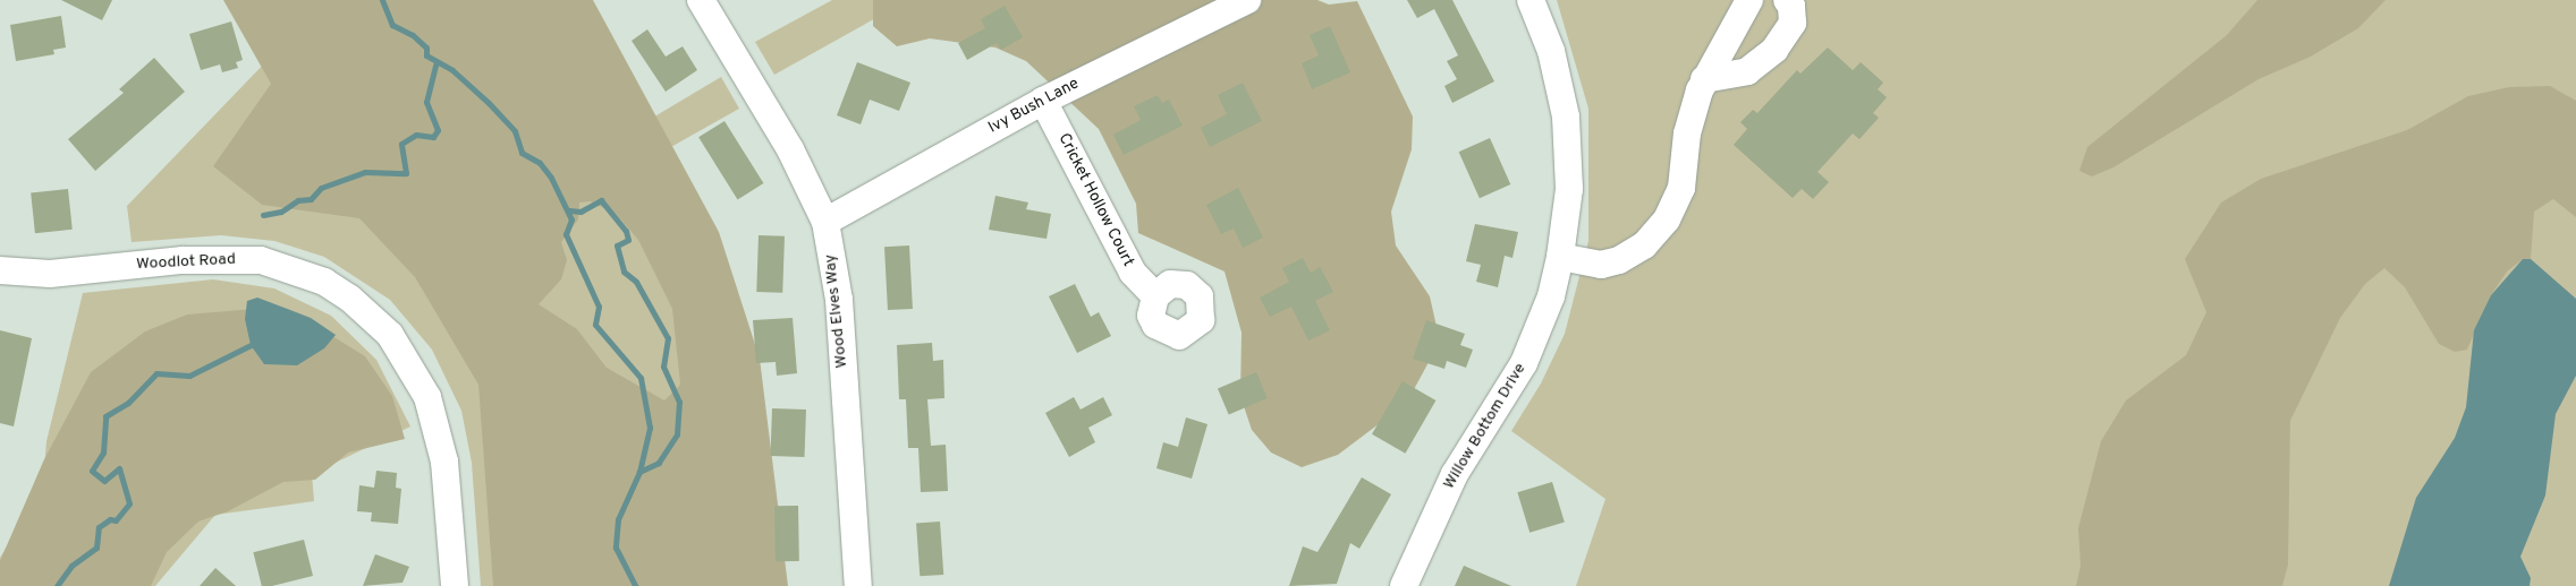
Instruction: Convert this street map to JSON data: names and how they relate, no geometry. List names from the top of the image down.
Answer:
{
  "streets": {
    "street": [
      "Ivy Bush Lane",
      "Cricket Hollow Court",
      "Woodlot Road",
      "Wood Elves Way",
      "Willow Bottom Drive"
    ]
  },
  "crossings": [
    ["Ivy Bush Lane", "Cricket Hollow Court"],
    ["Ivy Bush Lane", "Wood Elves Way"]
  ]
}
